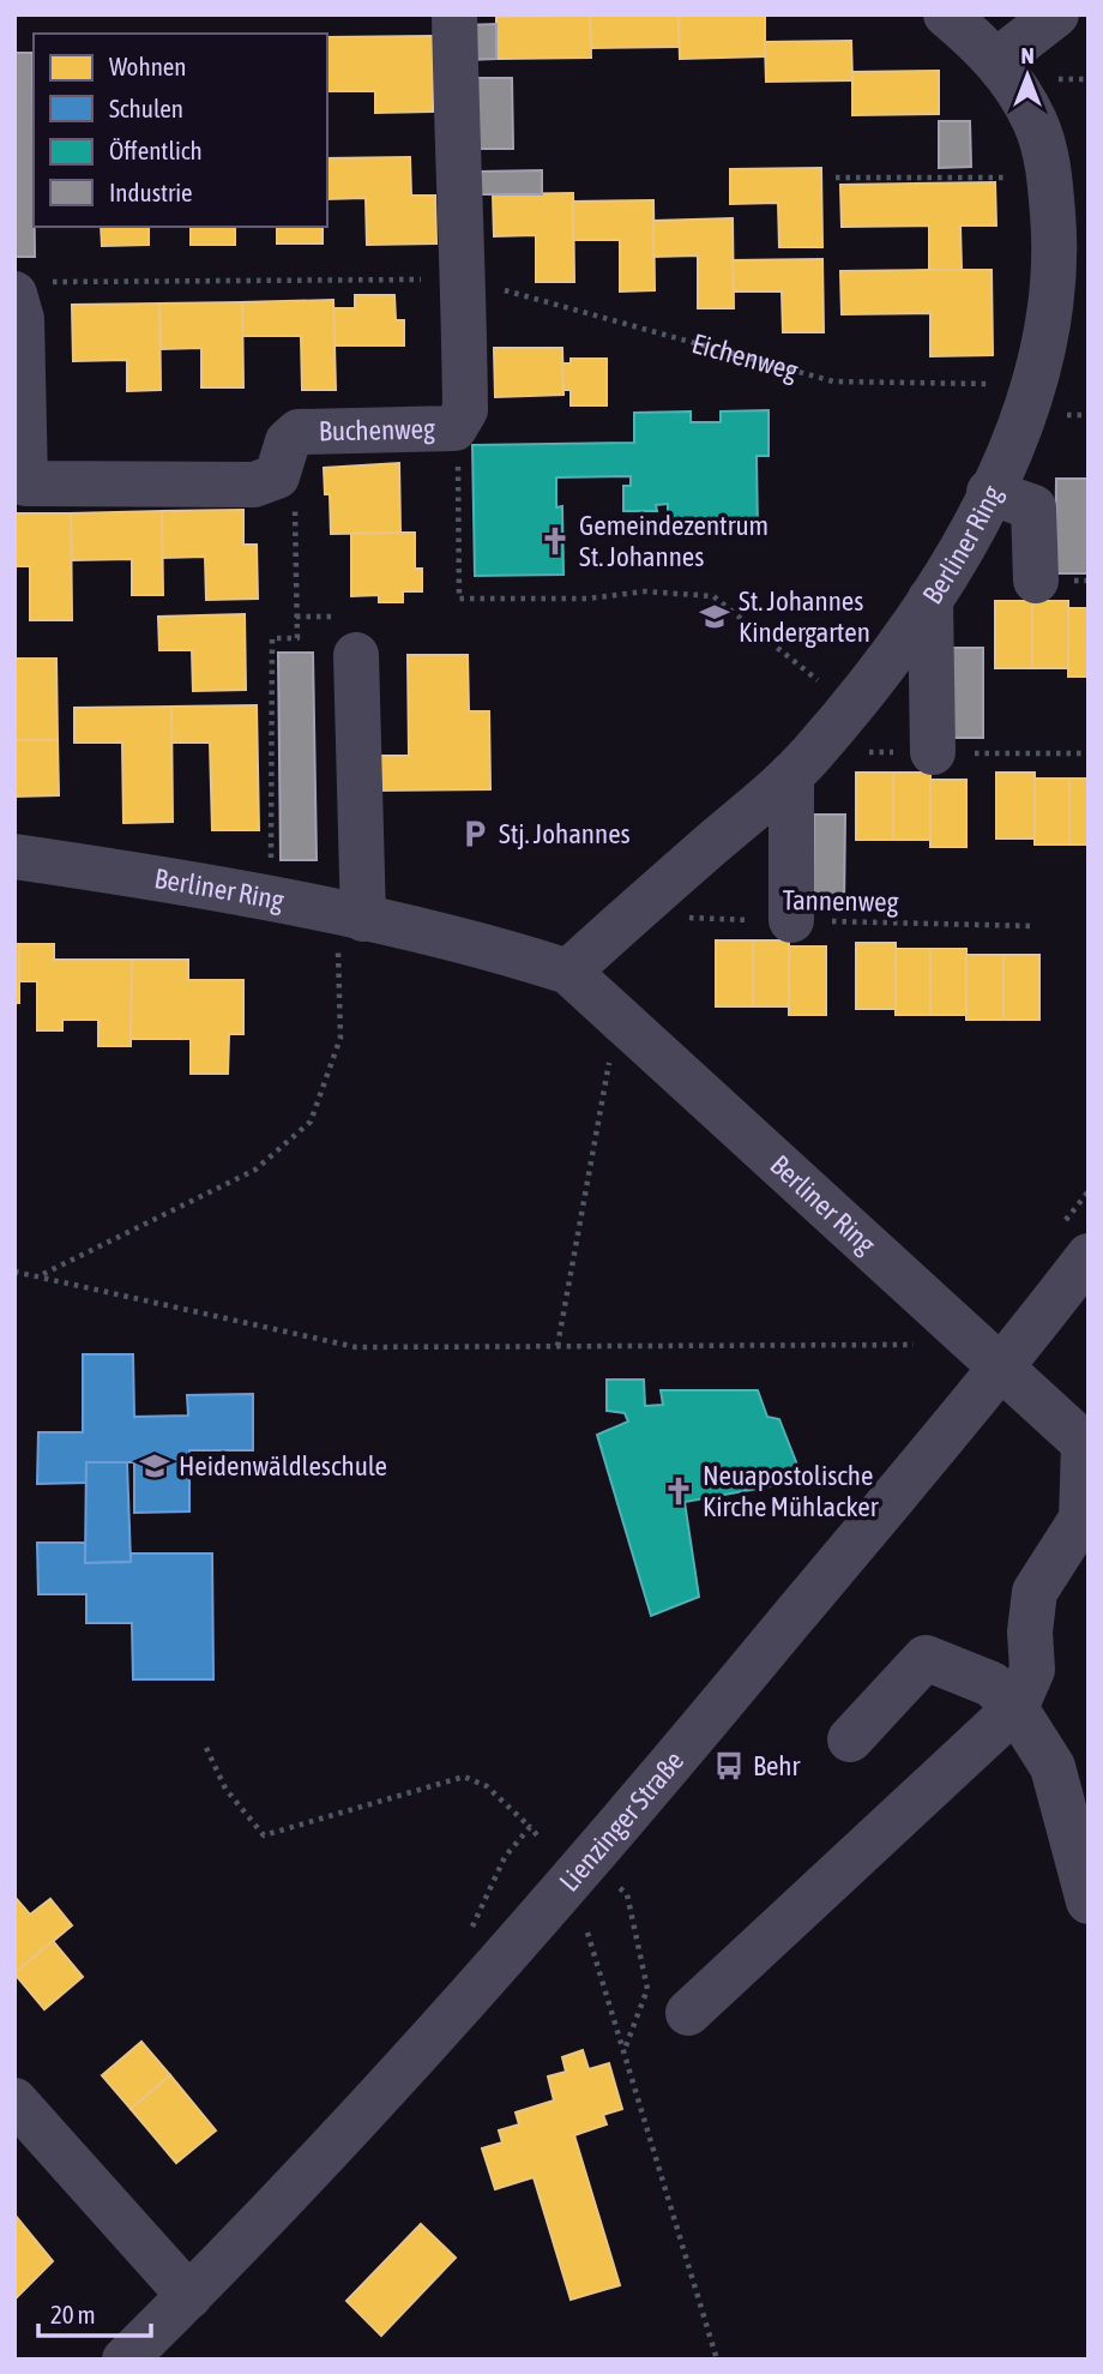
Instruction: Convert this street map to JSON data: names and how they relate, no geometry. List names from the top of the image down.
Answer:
{
  "streets": {
    "street": ["Buchenweg", "Berliner Ring", "Lienzinger Straße"],
    "path": ["Eichenweg", "Tannenweg"]
  },
  "crossings": [
    ["Eichenweg", "Buchenweg"],
    ["Eichenweg", "Berliner Ring"],
    ["Berliner Ring", "Tannenweg"],
    ["Berliner Ring", "Lienzinger Straße"]
  ],
  "places": {
    "church": ["Gemeindezentrum St. Johannes", "Neuapostolische Kirche Mühlacker"],
    "school or university": ["St. Johannes Kindergarten", "Heidenwäldleschule"],
    "parking": ["Stj. Johannes"],
    "bus stop": ["Behr"]
  },
  "legend": [
    "Wohnen",
    "Schulen",
    "Öffentlich",
    "Industrie"
  ],
  "scale_bar": "20 m",
  "north": "top"
}
